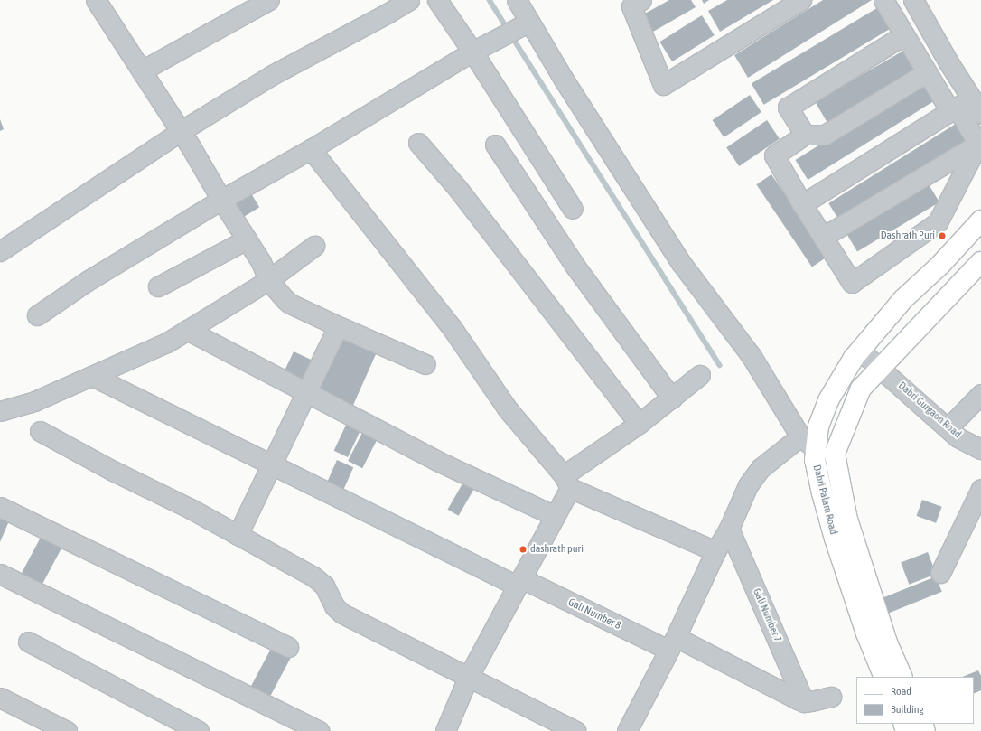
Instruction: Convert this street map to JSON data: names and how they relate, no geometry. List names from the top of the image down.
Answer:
{
  "streets": {
    "main road": ["Dabri Palam Road"],
    "street": ["Dabri Gurgaon Road", "Gali Number 8", "Gali Number 7"]
  },
  "crossings": [
    ["Dabri Gurgaon Road", "Dabri Palam Road"],
    ["Gali Number 8", "Gali Number 7"]
  ],
  "places": ["Dashrath Puri", "dashrath puri"],
  "legend": ["Road", "Building"]
}
